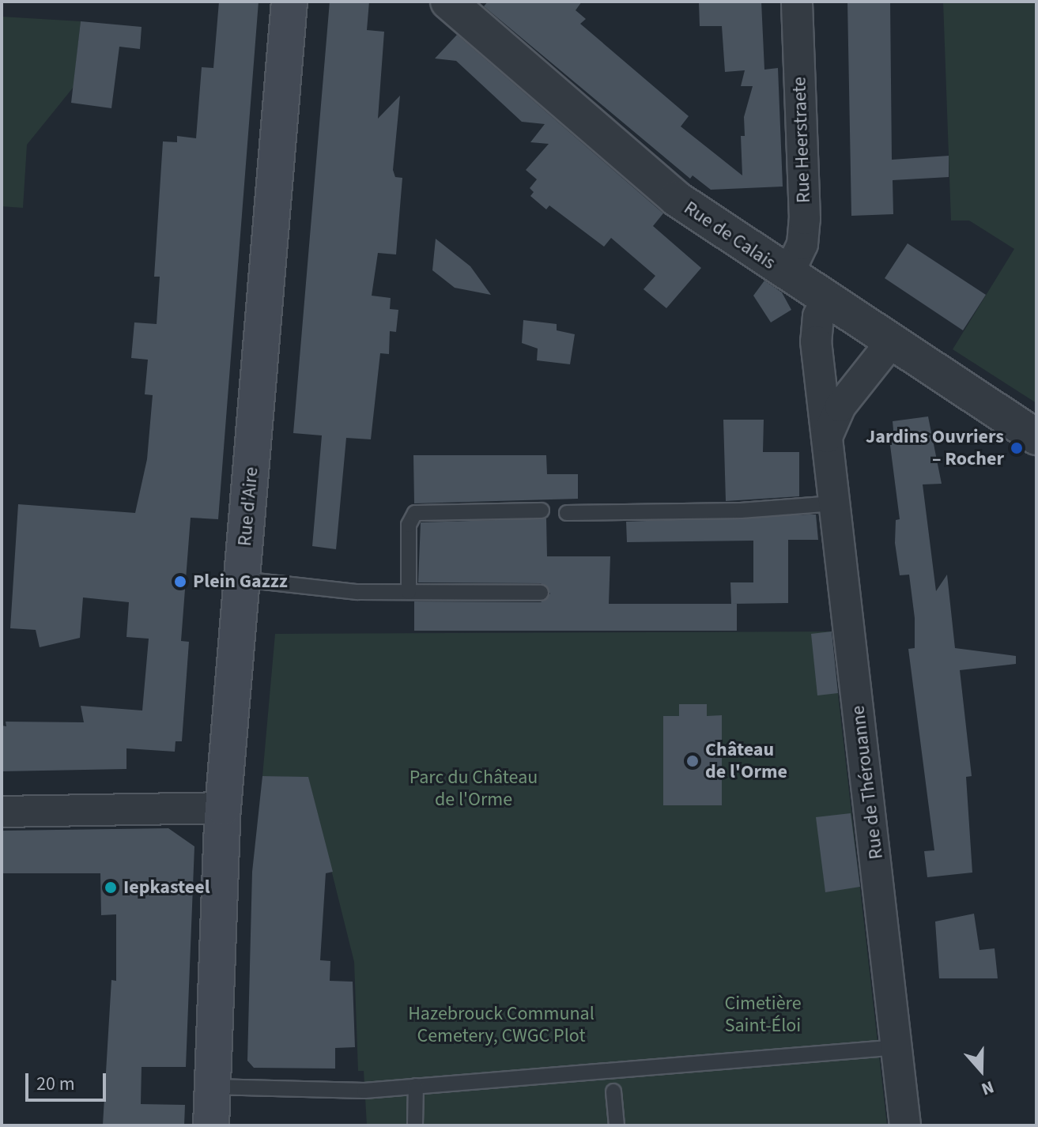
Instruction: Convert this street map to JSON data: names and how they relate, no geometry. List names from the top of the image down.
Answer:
{
  "streets": {
    "main road": ["Rue d'Aire"],
    "street": ["Rue Heerstraete", "Rue de Calais", "Rue de Thérouanne"]
  },
  "crossings": [
    ["Rue Heerstraete", "Rue de Calais"],
    ["Rue de Calais", "Rue de Thérouanne"]
  ],
  "parks": ["Parc du Château de l'Orme", "Cimetière Saint-Éloi", "Hazebrouck Communal Cemetery, CWGC Plot"],
  "places": [
    "Jardins Ouvriers – Rocher",
    "Plein Gazzz",
    "Château de l'Orme",
    "Iepkasteel"
  ],
  "scale_bar": "20 m",
  "north": "bottom"
}
